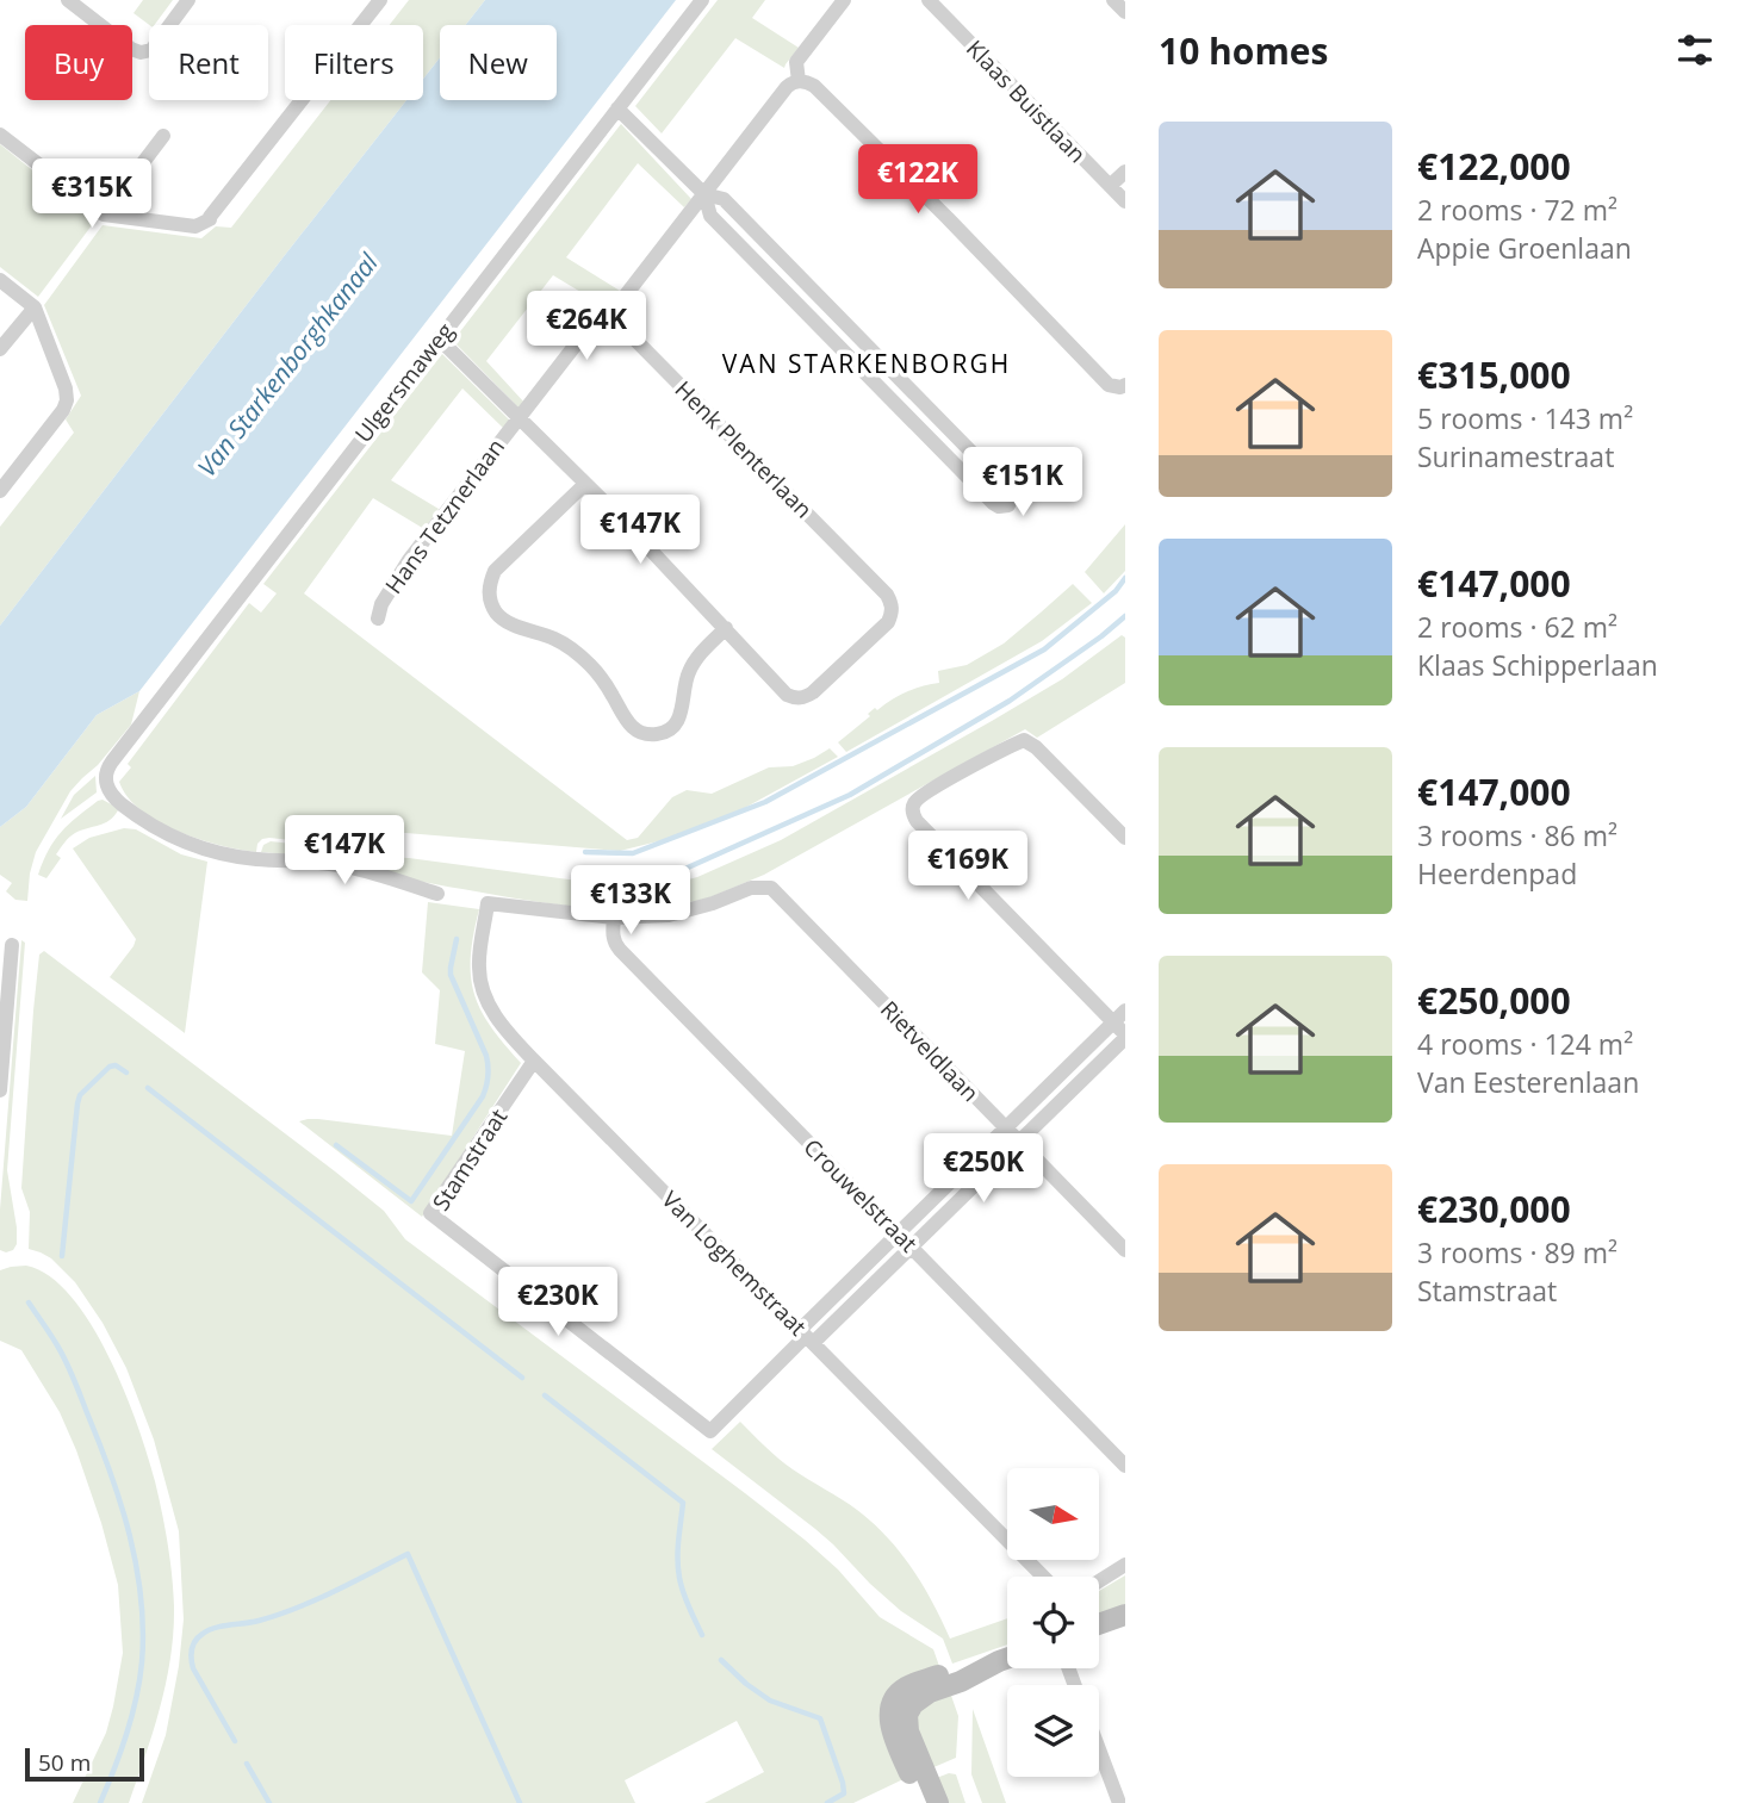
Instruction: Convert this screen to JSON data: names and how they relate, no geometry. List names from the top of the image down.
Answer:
{
  "streets": {
    "street": [
      "Klaas Buistlaan",
      "Ulgersmaweg",
      "Henk Plenterlaan",
      "Hans Tetznerlaan",
      "Rietveldlaan",
      "Stamstraat",
      "Crouwelstraat",
      "Van Loghemstraat"
    ]
  },
  "crossings": [
    ["Rietveldlaan", "Crouwelstraat"],
    ["Rietveldlaan", "Van Loghemstraat"],
    ["Stamstraat", "Van Loghemstraat"],
    ["Crouwelstraat", "Van Loghemstraat"]
  ],
  "districts": ["VAN STARKENBORGH"],
  "water": ["Van Starkenborghkanaal"],
  "scale_bar": "50 m",
  "north": "right",
  "page": {
    "heading": "10 homes",
    "chip": [
      "Buy",
      "Rent",
      "Filters",
      "New"
    ],
    "list": [
      {
        "name": "€122,000",
        "note": "2 rooms · 72 m² · Appie Groenlaan"
      },
      {
        "name": "€315,000",
        "note": "5 rooms · 143 m² · Surinamestraat"
      },
      {
        "name": "€147,000",
        "note": "2 rooms · 62 m² · Klaas Schipperlaan"
      },
      {
        "name": "€147,000",
        "note": "3 rooms · 86 m² · Heerdenpad"
      },
      {
        "name": "€250,000",
        "note": "4 rooms · 124 m² · Van Eesterenlaan"
      },
      {
        "name": "€230,000",
        "note": "3 rooms · 89 m² · Stamstraat"
      }
    ],
    "price": [
      "€122K",
      "€315K",
      "€264K",
      "€151K",
      "€147K",
      "€147K",
      "€169K",
      "€133K",
      "€250K",
      "€230K"
    ],
    "scale": "50 m"
  }
}
